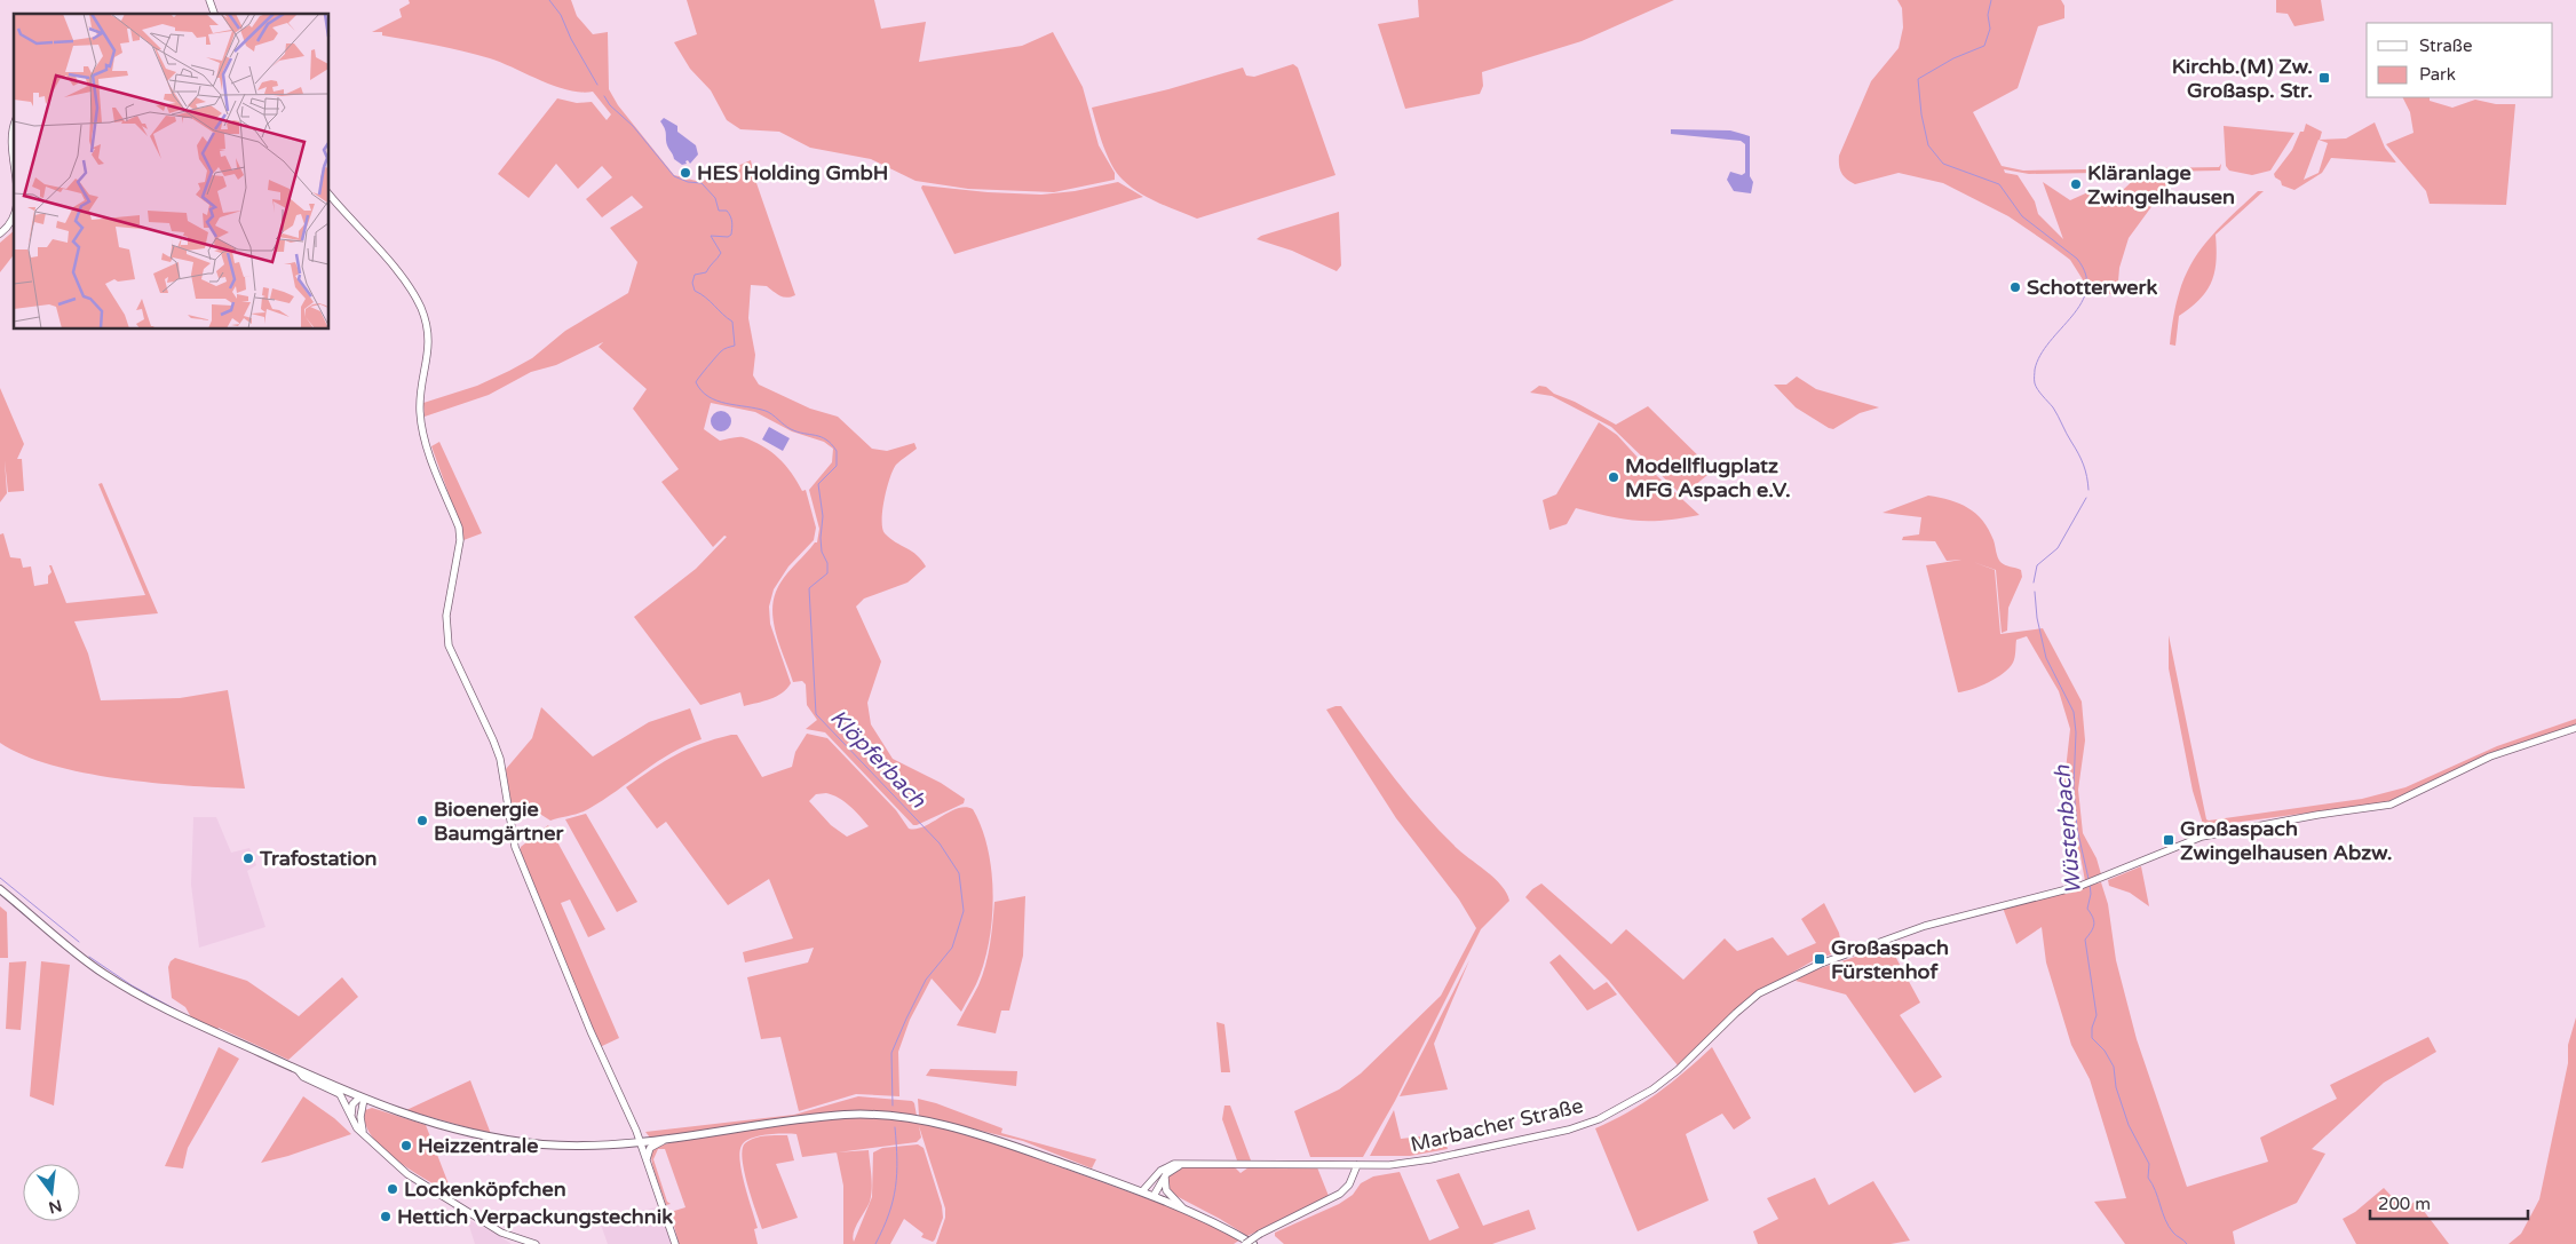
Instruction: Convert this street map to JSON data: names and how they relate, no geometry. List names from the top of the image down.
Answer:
{
  "streets": {
    "street": ["Marbacher Straße"]
  },
  "water": ["Klöpferbach", "Wüstenbach"],
  "places": {
    "transit": ["Kirchb.(M) Zw. Großasp. Str.", "Großaspach Zwingelhausen Abzw.", "Großaspach Fürstenhof"],
    "other": [
      "HES Holding GmbH",
      "Kläranlage Zwingelhausen",
      "Schotterwerk",
      "Modellflugplatz MFG Aspach e.V.",
      "Bioenergie Baumgärtner",
      "Trafostation",
      "Heizzentrale",
      "Lockenköpfchen",
      "Hettich Verpackungstechnik"
    ]
  },
  "legend": ["Straße", "Park"],
  "scale_bar": "200 m",
  "north": "bottom"
}
